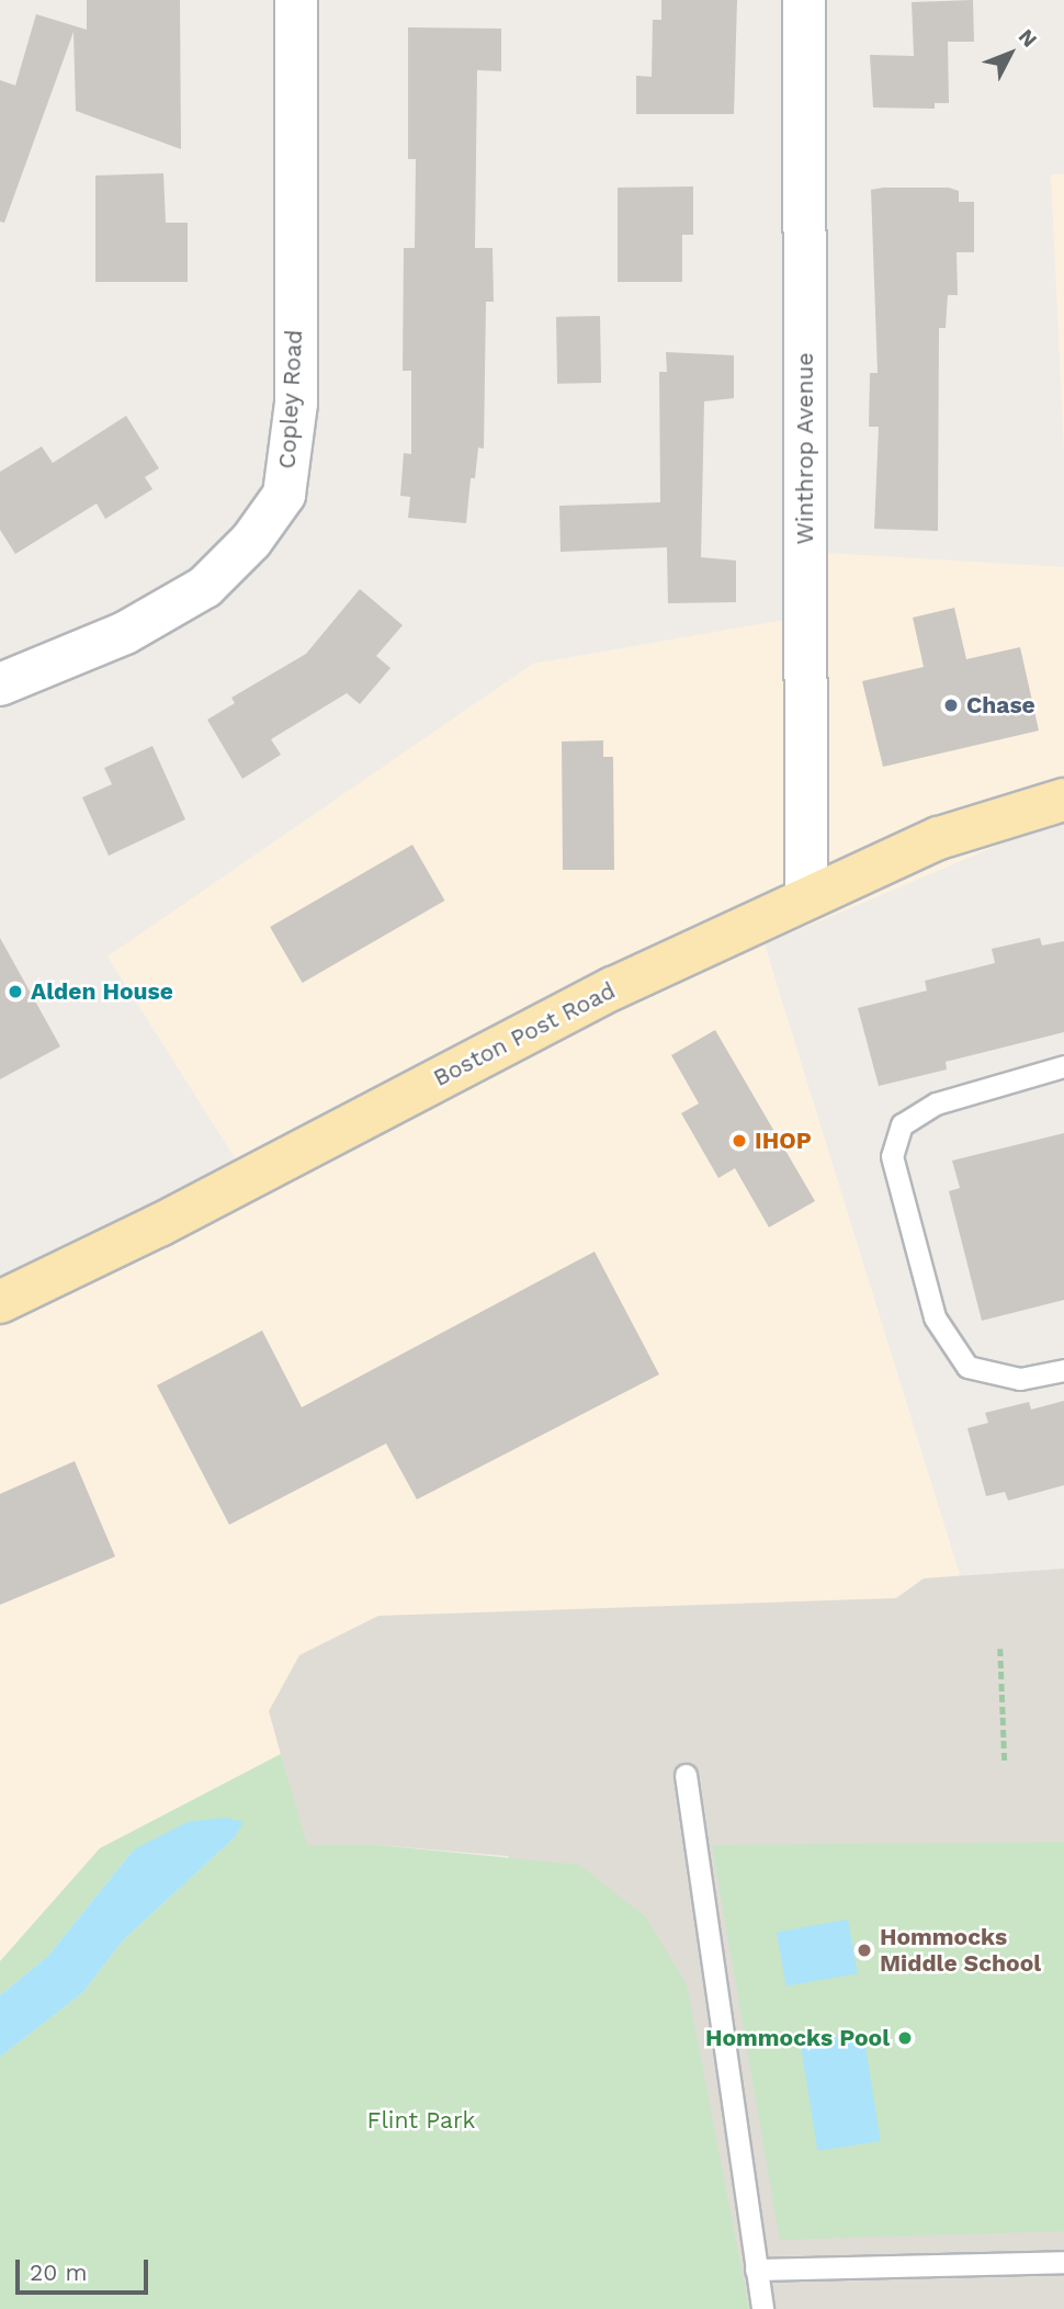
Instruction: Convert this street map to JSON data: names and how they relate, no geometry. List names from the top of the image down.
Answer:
{
  "streets": {
    "main road": ["Boston Post Road"],
    "street": ["Copley Road", "Winthrop Avenue"]
  },
  "crossings": [
    ["Winthrop Avenue", "Boston Post Road"]
  ],
  "parks": ["Flint Park"],
  "places": [
    "Chase",
    "Alden House",
    "IHOP",
    "Hommocks Middle School",
    "Hommocks Pool"
  ],
  "scale_bar": "20 m",
  "north": "top right"
}
